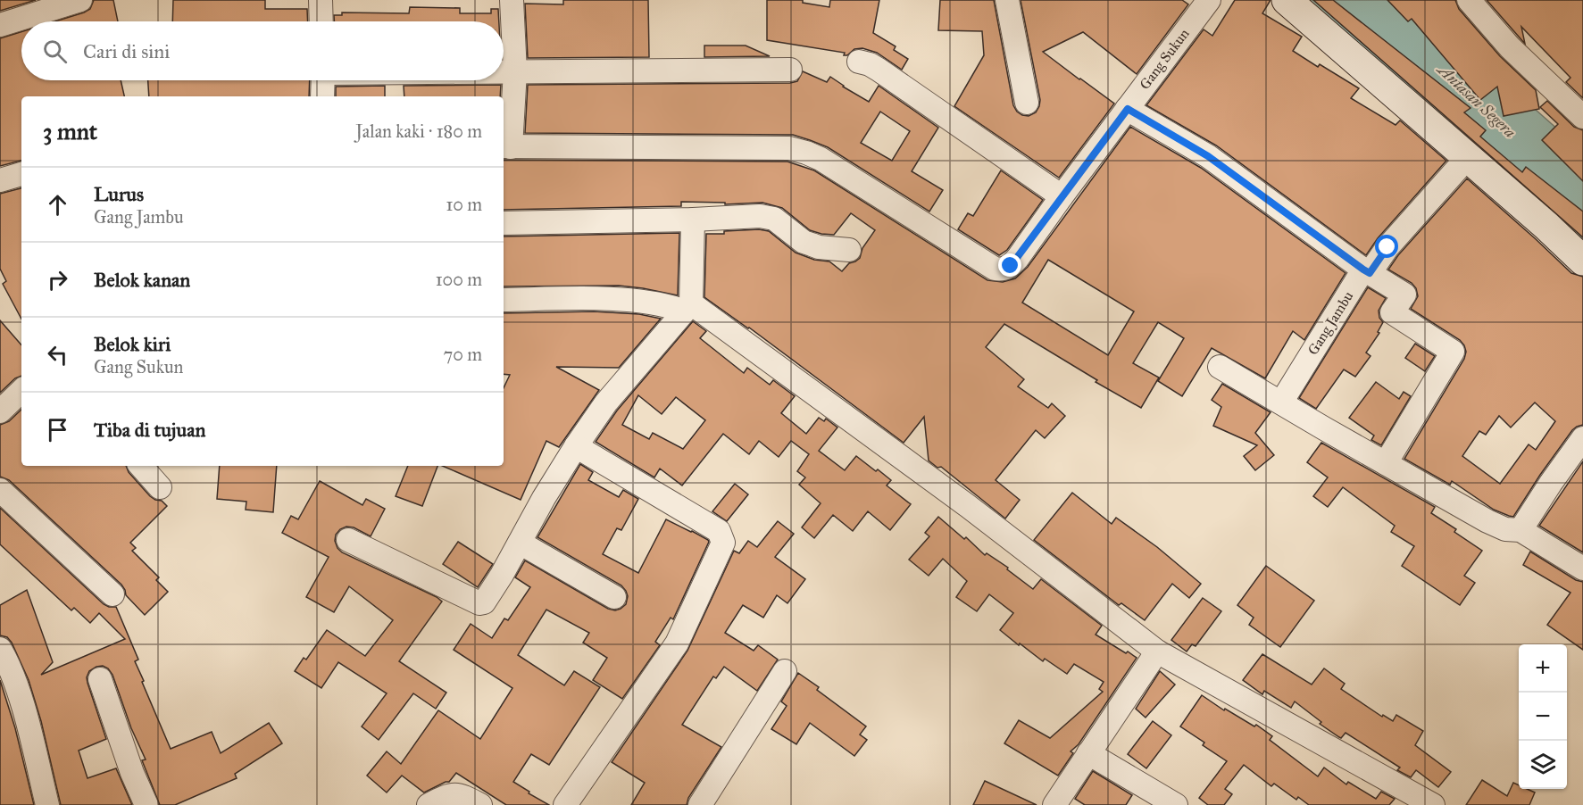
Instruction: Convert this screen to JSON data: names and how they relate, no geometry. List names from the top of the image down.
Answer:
{
  "streets": {
    "street": ["Gang Sukun", "Gang Jambu"]
  },
  "water": ["Antasan Segera"],
  "page": {
    "search": "Cari di sini",
    "heading": ["3 mnt", "Jalan kaki · 180 m"],
    "list": [
      ["Lurus", "Gang Jambu", "10 m"],
      ["Belok kanan", "100 m"],
      ["Belok kiri", "Gang Sukun", "70 m"],
      "Tiba di tujuan"
    ],
    "map_buttons": ["+", "−"]
  }
}
